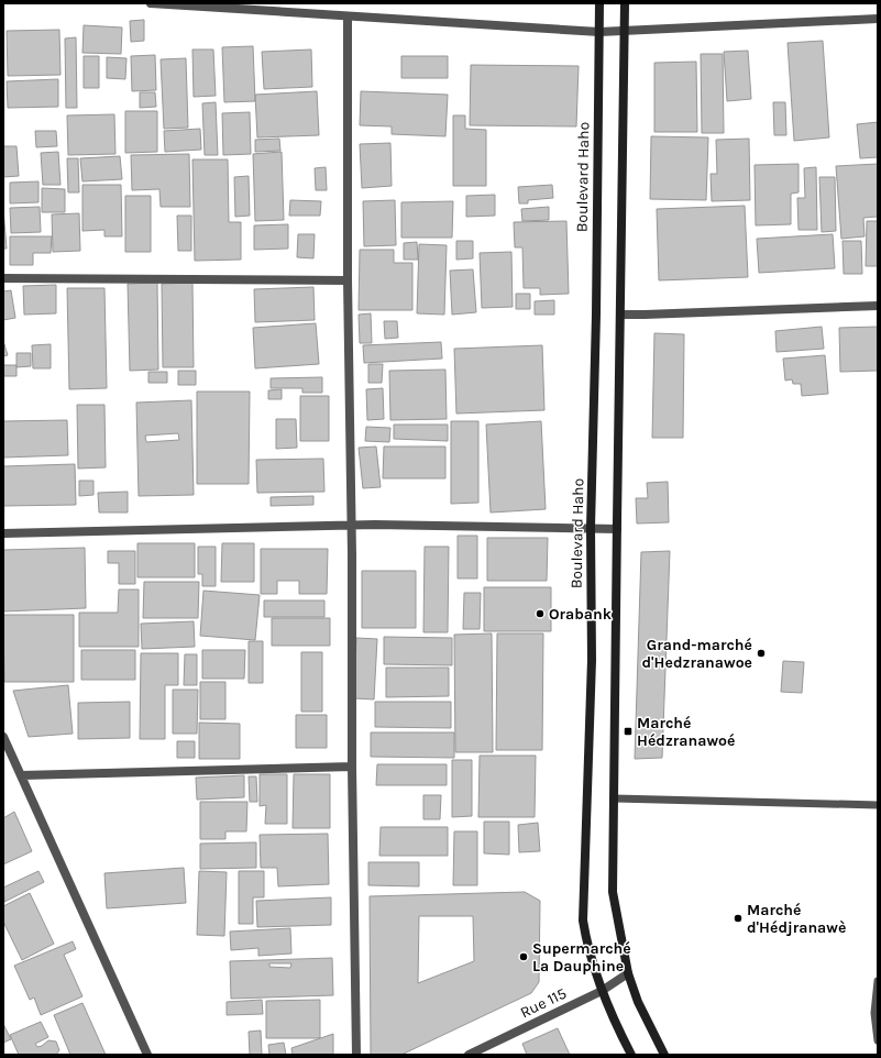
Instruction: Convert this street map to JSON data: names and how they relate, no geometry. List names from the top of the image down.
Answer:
{
  "streets": {
    "main road": ["Boulevard Haho"],
    "street": ["Rue 115"]
  },
  "crossings": [
    ["Boulevard Haho", "Rue 115"]
  ],
  "places": {
    "other": [
      "Orabank",
      "Grand-marché d'Hedzranawoe",
      "Marché d'Hédjranawè",
      "Supermarché La Dauphine"
    ],
    "transit": ["Marché Hédzranawoé"]
  }
}
